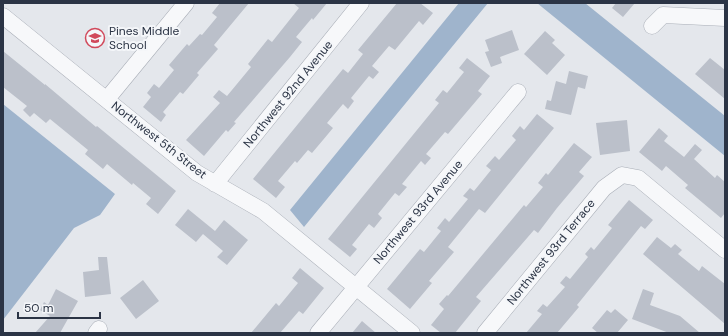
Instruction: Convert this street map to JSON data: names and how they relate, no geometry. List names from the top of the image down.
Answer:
{
  "streets": {
    "street": [
      "Northwest 92nd Avenue",
      "Northwest 5th Street",
      "Northwest 93rd Avenue",
      "Northwest 93rd Terrace"
    ]
  },
  "crossings": [
    ["Northwest 92nd Avenue", "Northwest 5th Street"],
    ["Northwest 5th Street", "Northwest 93rd Avenue"]
  ],
  "places": {
    "school or university": ["Pines Middle School"]
  },
  "scale_bar": "50 m"
}
